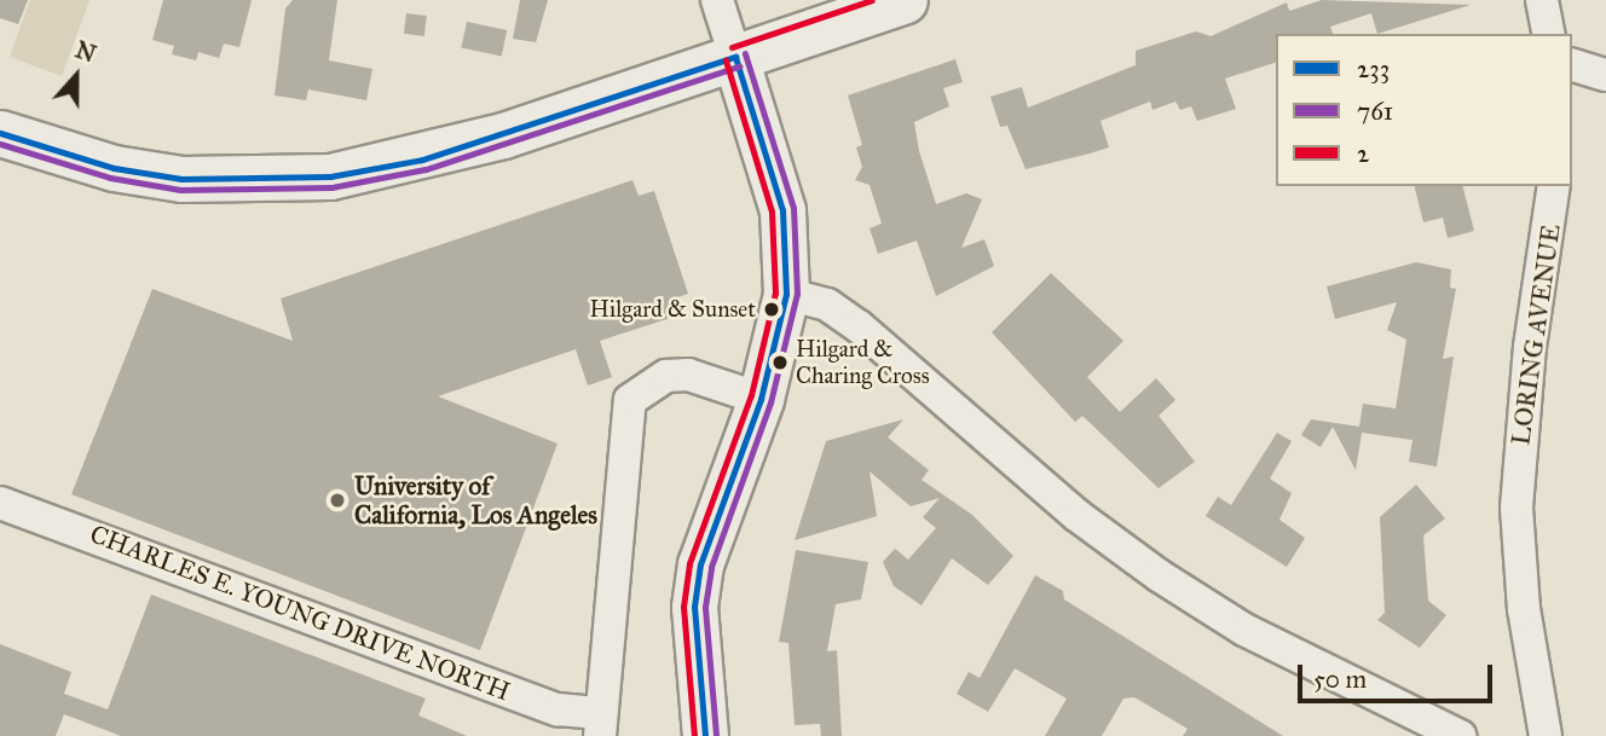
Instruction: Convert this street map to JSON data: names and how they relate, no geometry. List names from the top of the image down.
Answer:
{
  "streets": {
    "street": ["LORING AVENUE", "CHARLES E. YOUNG DRIVE NORTH"]
  },
  "places": ["Hilgard & Sunset", "Hilgard & Charing Cross", "University of California, Los Angeles"],
  "lines": ["transit line 2", "transit line 761", "transit line 233"],
  "legend": ["233", "761", "2"],
  "scale_bar": "50 m",
  "north": "top"
}
